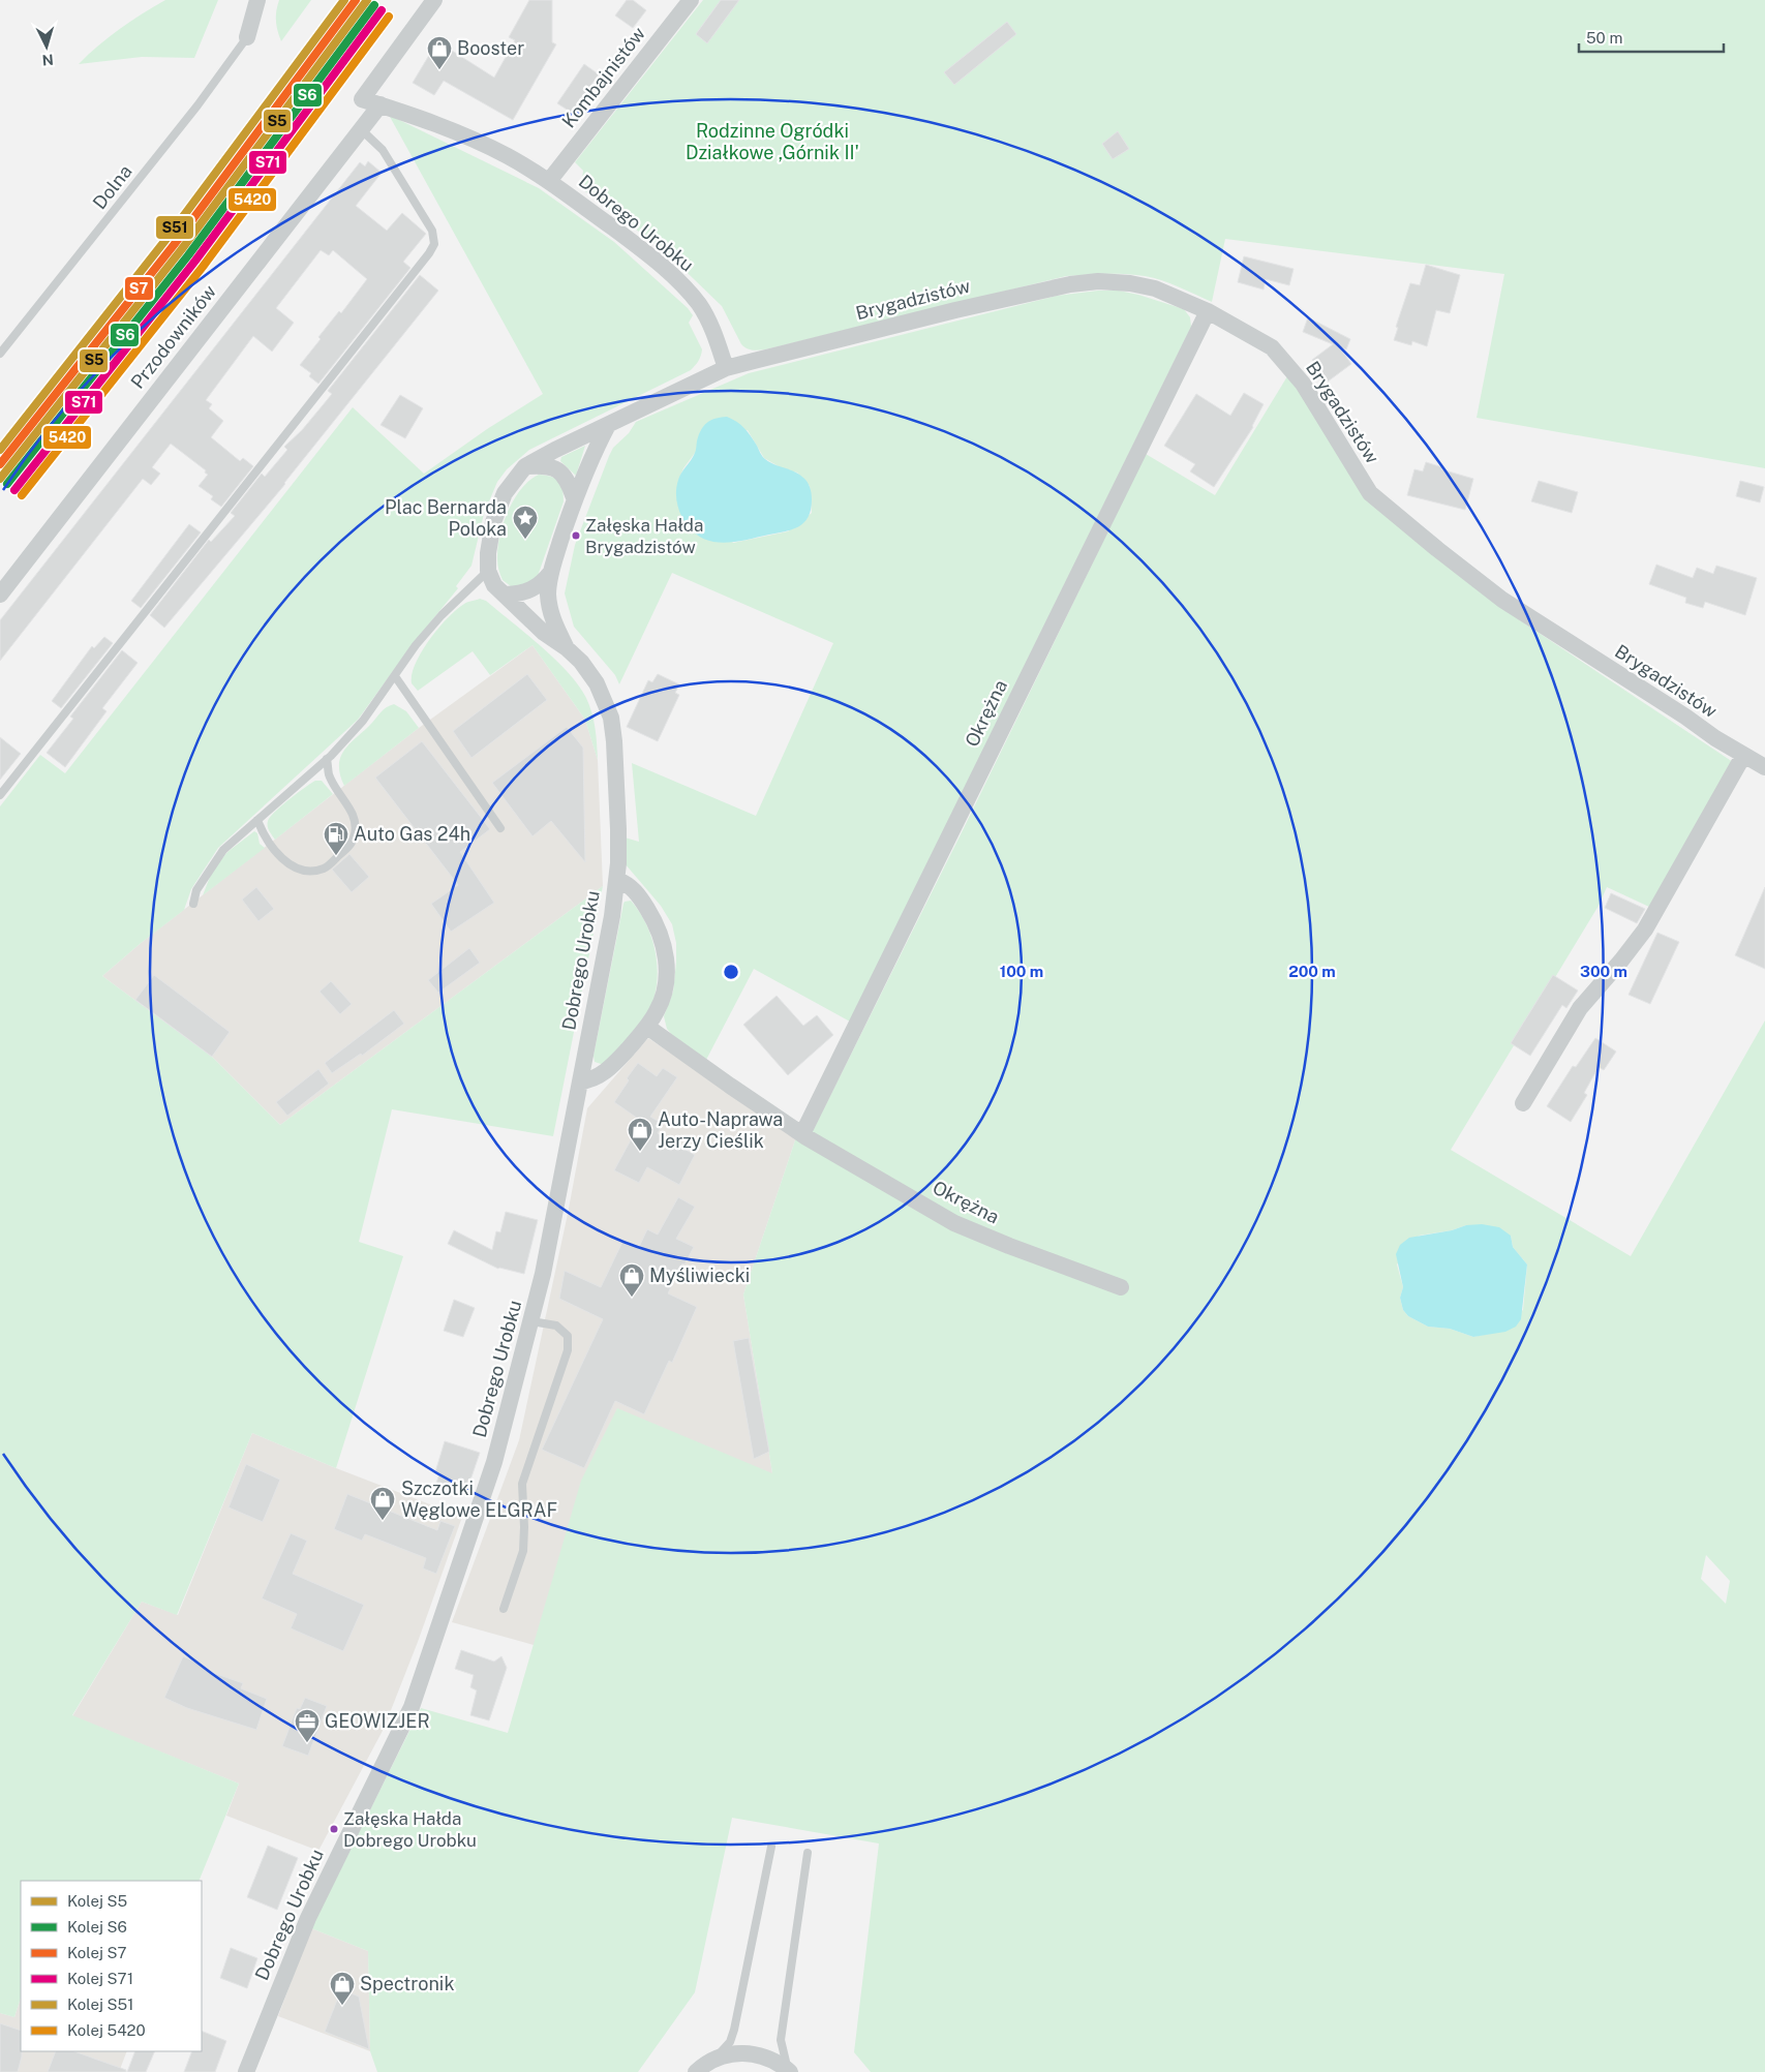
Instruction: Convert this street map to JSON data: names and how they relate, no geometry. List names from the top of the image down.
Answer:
{
  "streets": {
    "street": [
      "Kombajnistów",
      "Dobrego Urobku",
      "Brygadzistów",
      "Przodowników",
      "Okrężna"
    ],
    "lane": ["Dolna"]
  },
  "crossings": [
    ["Kombajnistów", "Dobrego Urobku"],
    ["Dobrego Urobku", "Brygadzistów"],
    ["Dobrego Urobku", "Przodowników"],
    ["Brygadzistów", "Okrężna"]
  ],
  "parks": ["Rodzinne Ogródki Działkowe ,Górnik II'"],
  "places": {
    "shop": [
      "Booster",
      "Auto-Naprawa Jerzy Cieślik",
      "Myśliwiecki",
      "Szczotki Węglowe ELGRAF",
      "Spectronik"
    ],
    "other": ["Załęska Hałda Brygadzistów", "Załęska Hałda Dobrego Urobku"],
    "place": ["Plac Bernarda Poloka"],
    "fuel station": ["Auto Gas 24h"],
    "office": ["GEOWIZJER"]
  },
  "lines": [
    "rail line S5",
    "rail line S7",
    "rail line S51",
    "rail line S6",
    "rail line S71",
    "rail line 5420"
  ],
  "legend": [
    "Kolej S5",
    "Kolej S6",
    "Kolej S7",
    "Kolej S71",
    "Kolej S51",
    "Kolej 5420"
  ],
  "scale_bar": "50 m",
  "north": "bottom",
  "rings": ["100 m", "200 m", "300 m"]
}
